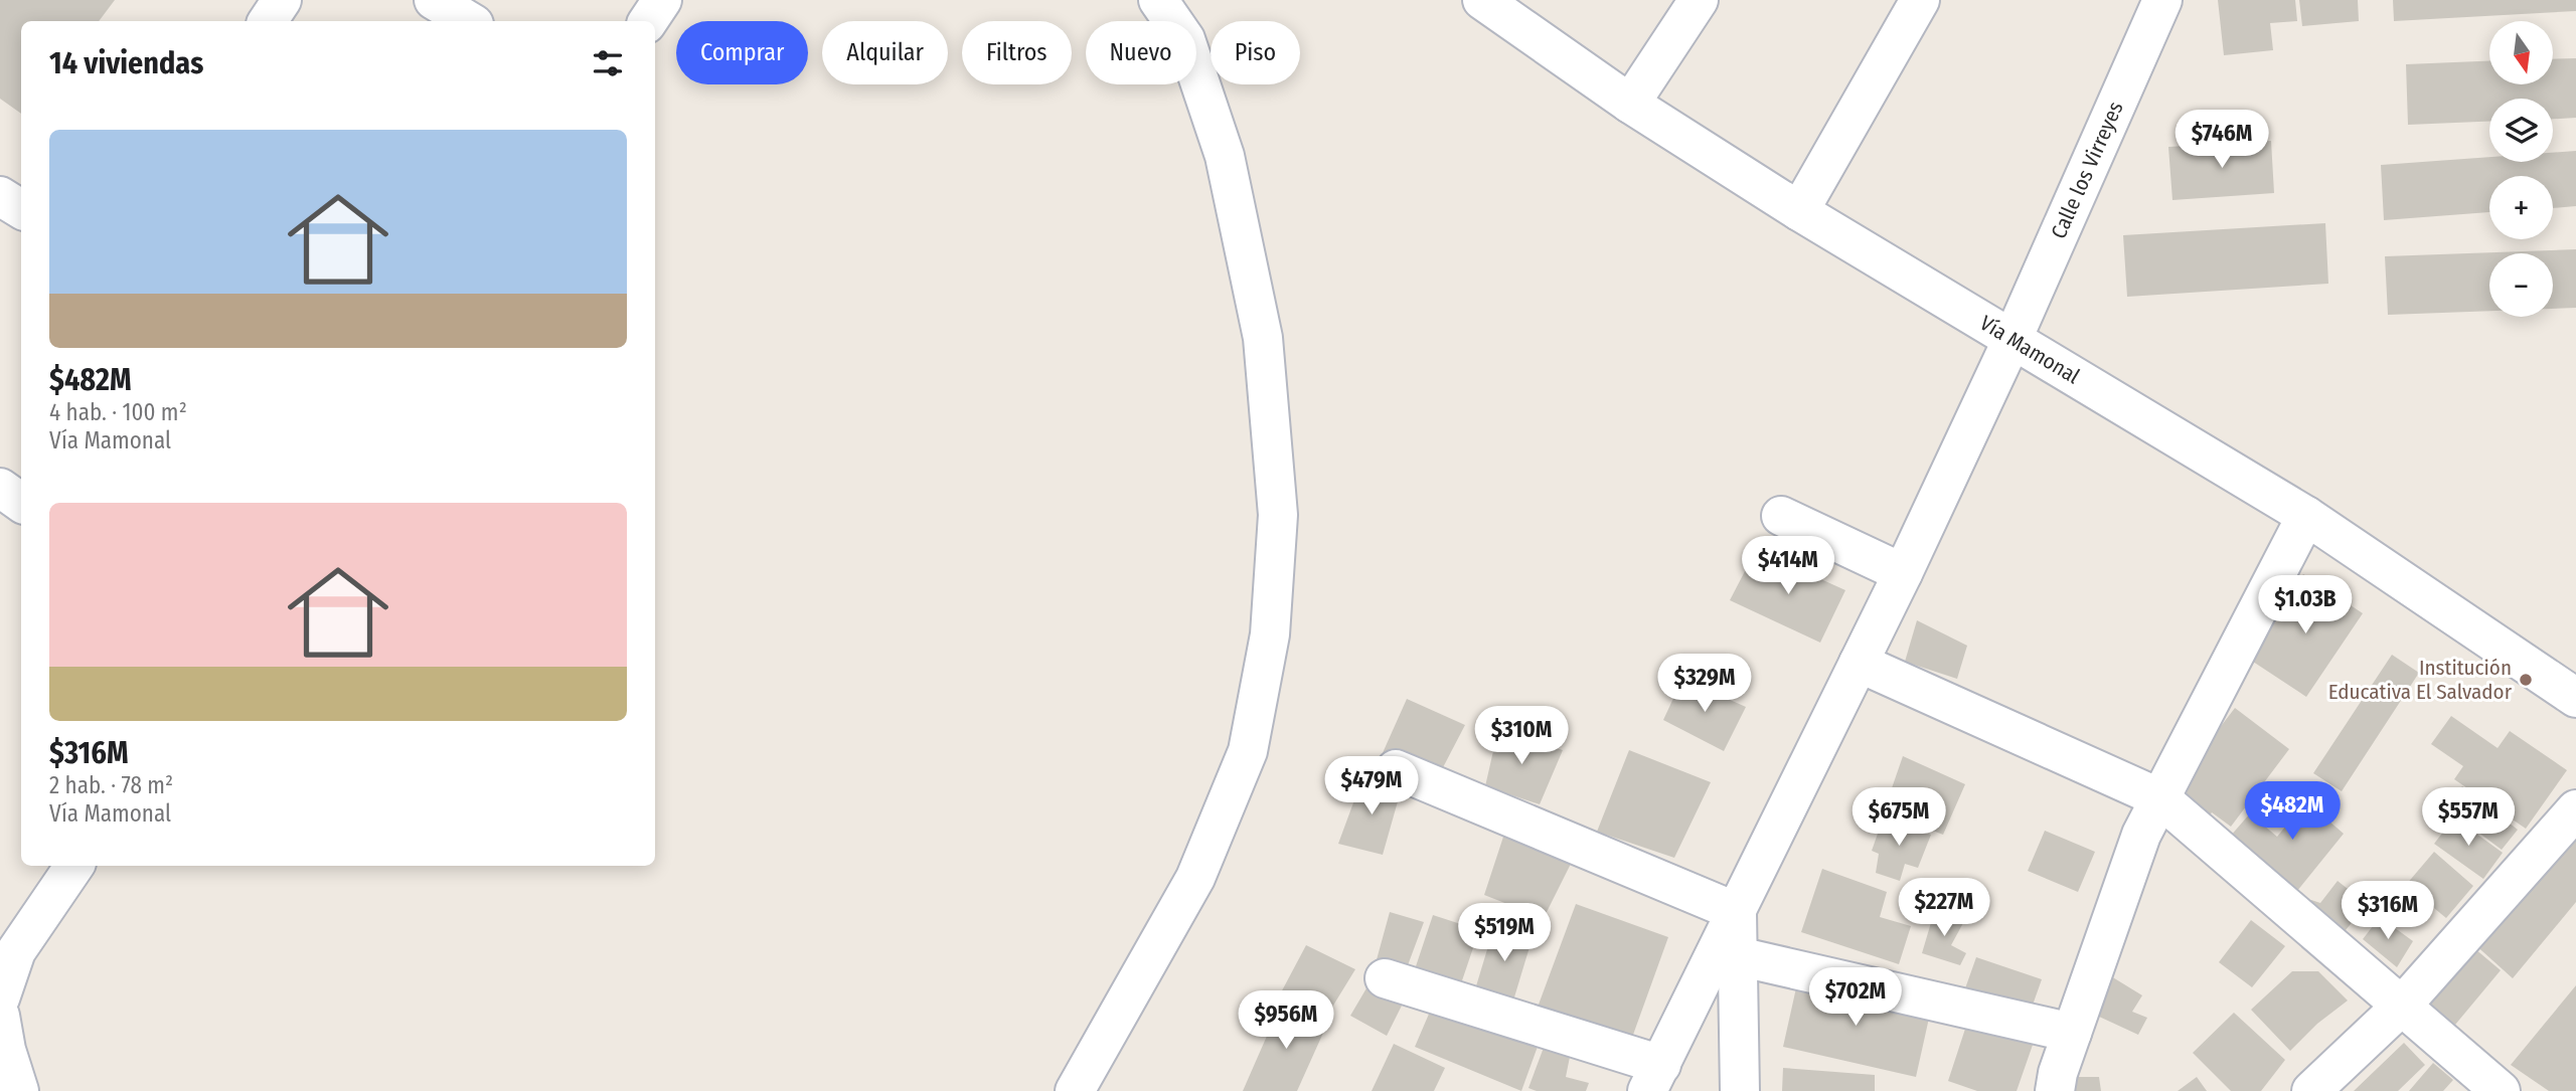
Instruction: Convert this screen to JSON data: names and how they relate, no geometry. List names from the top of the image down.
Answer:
{
  "streets": {
    "street": ["Calle los Virreyes", "Vía Mamonal"]
  },
  "crossings": [
    ["Calle los Virreyes", "Vía Mamonal"]
  ],
  "places": ["Institución Educativa El Salvador"],
  "north": "bottom",
  "page": {
    "map_buttons": ["+", "−"],
    "chip": [
      "Comprar",
      "Alquilar",
      "Filtros",
      "Nuevo",
      "Piso"
    ],
    "heading": "14 viviendas",
    "list": [
      {
        "name": "$482M",
        "note": "4 hab. · 100 m² · Vía Mamonal"
      },
      {
        "name": "$316M",
        "note": "2 hab. · 78 m² · Vía Mamonal"
      }
    ],
    "price": [
      "$746M",
      "$414M",
      "$1.03B",
      "$329M",
      "$310M",
      "$479M",
      "$482M",
      "$675M",
      "$557M",
      "$227M",
      "$316M",
      "$519M",
      "$702M",
      "$956M"
    ]
  }
}
